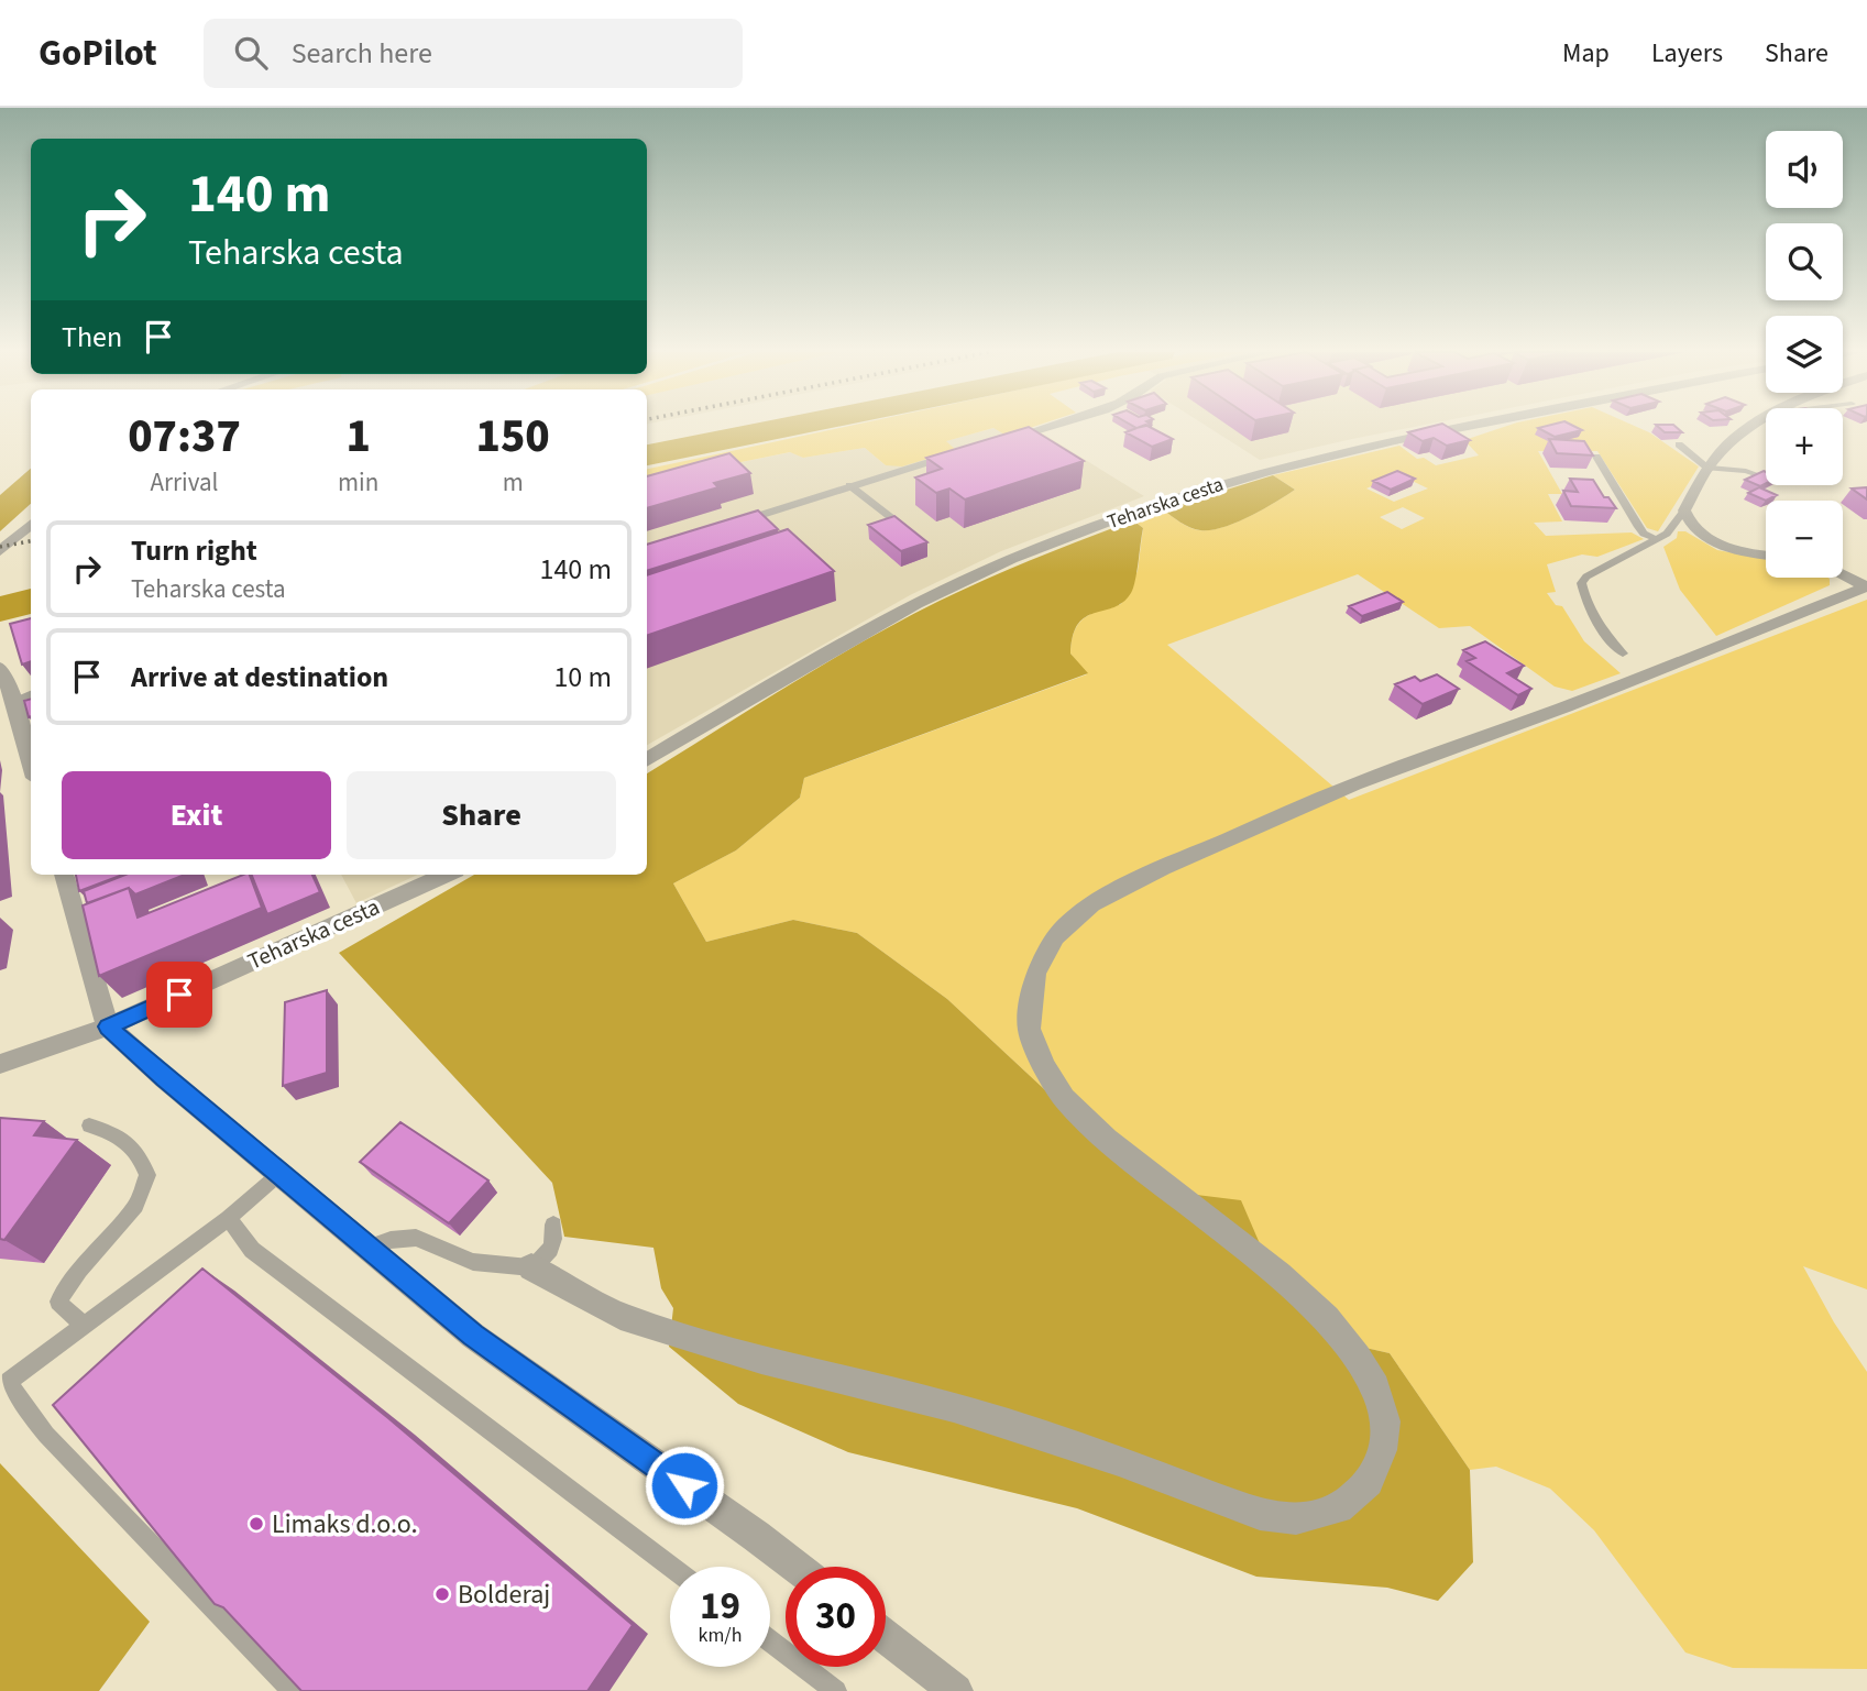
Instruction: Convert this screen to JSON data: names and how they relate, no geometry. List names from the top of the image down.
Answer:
{
  "streets": {
    "street": ["Teharska cesta"]
  },
  "places": ["Limaks d.o.o.", "Bolderaj"],
  "page": {
    "header": "GoPilot",
    "search": "Search here",
    "nav": ["Map", "Layers", "Share"],
    "map_buttons": ["+", "−"],
    "turn": ["140 m", "Teharska cesta"],
    "then": "Then",
    "eta": [
      "07:37",
      "Arrival",
      "1",
      "min",
      "150",
      "m"
    ],
    "list": [
      {
        "name": "Turn right",
        "note": "Teharska cesta",
        "value": "140 m"
      },
      {
        "name": "Arrive at destination",
        "value": "10 m"
      }
    ],
    "buttons": ["Exit", "Share"],
    "speed": "19 km/h",
    "limit": "30"
  }
}
